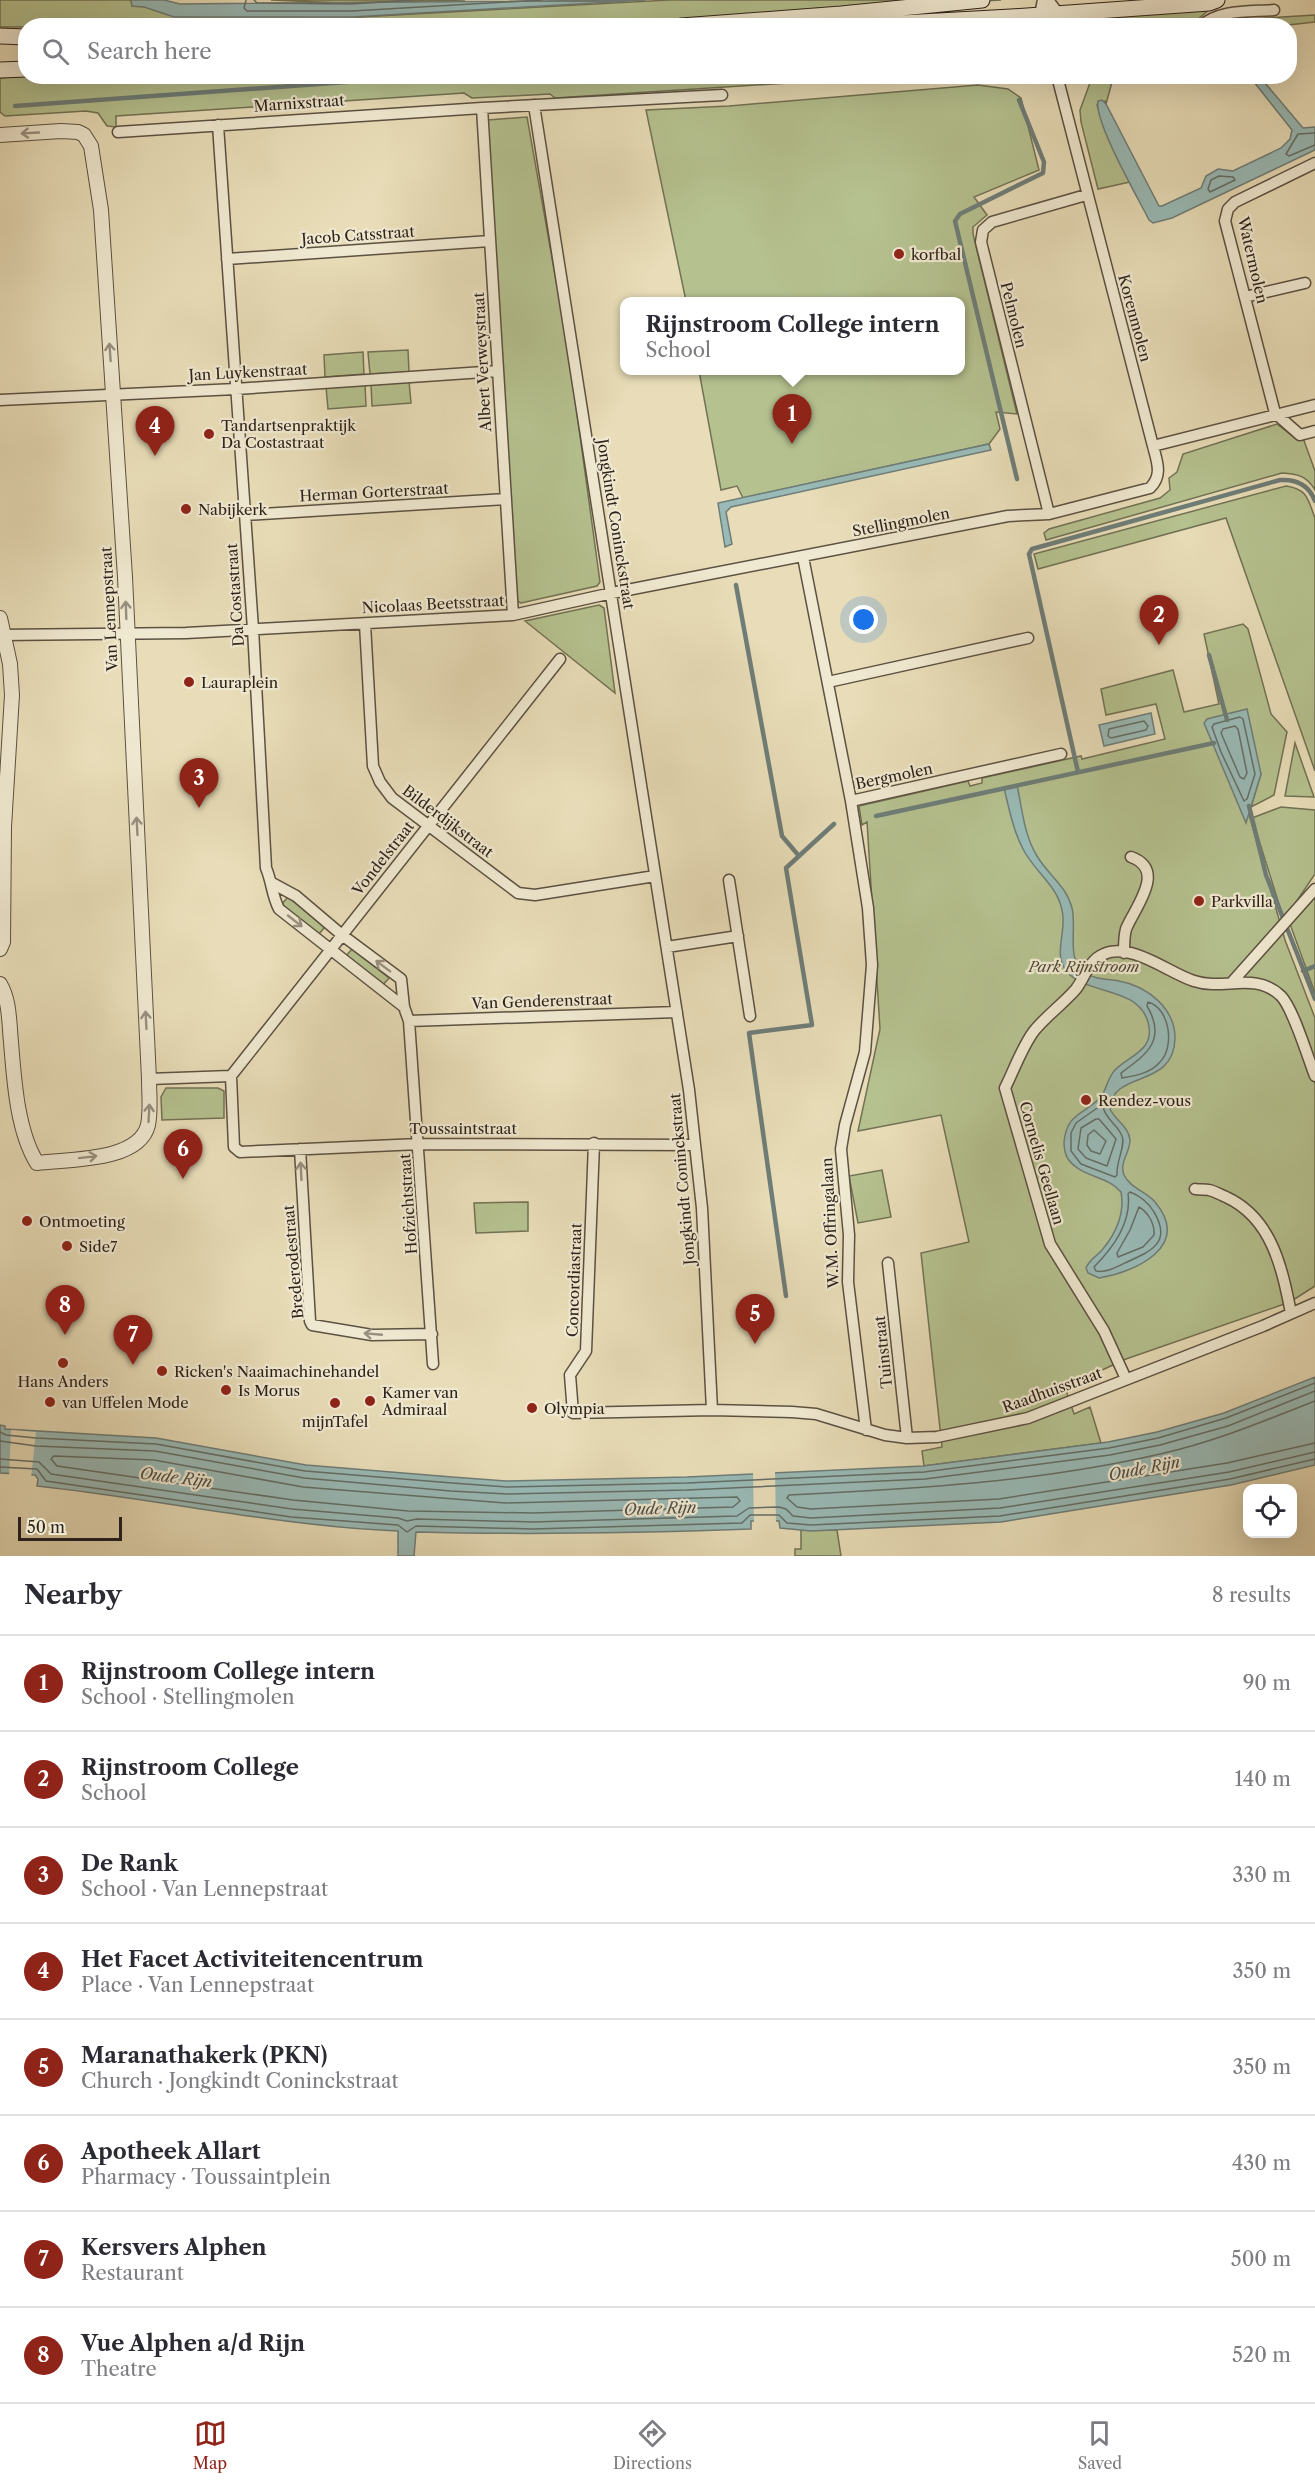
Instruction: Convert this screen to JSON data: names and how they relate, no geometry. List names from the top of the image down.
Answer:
{
  "streets": {
    "street": [
      "Marnixstraat",
      "Jacob Catsstraat",
      "Watermolen",
      "Pelmolen",
      "Korenmolen",
      "Albert Verweystraat",
      "Jan Luykenstraat",
      "Herman Gorterstraat",
      "Stellingmolen",
      "Jongkindt Coninckstraat",
      "Da Costastraat",
      "Nicolaas Beetsstraat",
      "Van Lennepstraat",
      "Bergmolen",
      "Bilderdijkstraat",
      "Vondelstraat",
      "Van Genderenstraat",
      "Toussaintstraat",
      "Cornelis Geellaan",
      "Hofzichtstraat",
      "W.M. Offringalaan",
      "Brederodestraat",
      "Concordiastraat",
      "Tuinstraat",
      "Raadhuisstraat"
    ]
  },
  "crossings": [
    ["Marnixstraat", "Albert Verweystraat"],
    ["Marnixstraat", "Jongkindt Coninckstraat"],
    ["Marnixstraat", "Da Costastraat"],
    ["Jacob Catsstraat", "Albert Verweystraat"],
    ["Jacob Catsstraat", "Da Costastraat"],
    ["Pelmolen", "Korenmolen"],
    ["Pelmolen", "Stellingmolen"],
    ["Korenmolen", "Stellingmolen"],
    ["Albert Verweystraat", "Jan Luykenstraat"],
    ["Albert Verweystraat", "Herman Gorterstraat"],
    ["Albert Verweystraat", "Nicolaas Beetsstraat"],
    ["Jan Luykenstraat", "Da Costastraat"],
    ["Jan Luykenstraat", "Van Lennepstraat"],
    ["Herman Gorterstraat", "Da Costastraat"],
    ["Stellingmolen", "Jongkindt Coninckstraat"],
    ["Stellingmolen", "Nicolaas Beetsstraat"],
    ["Stellingmolen", "Bergmolen"],
    ["Jongkindt Coninckstraat", "Nicolaas Beetsstraat"],
    ["Jongkindt Coninckstraat", "Bilderdijkstraat"],
    ["Jongkindt Coninckstraat", "Van Genderenstraat"],
    ["Jongkindt Coninckstraat", "Toussaintstraat"],
    ["Jongkindt Coninckstraat", "Raadhuisstraat"],
    ["Da Costastraat", "Nicolaas Beetsstraat"],
    ["Da Costastraat", "Vondelstraat"],
    ["Nicolaas Beetsstraat", "Bilderdijkstraat"],
    ["Bergmolen", "W.M. Offringalaan"],
    ["Bilderdijkstraat", "Vondelstraat"],
    ["Vondelstraat", "Toussaintstraat"],
    ["Vondelstraat", "Hofzichtstraat"],
    ["Van Genderenstraat", "Hofzichtstraat"],
    ["Toussaintstraat", "Hofzichtstraat"],
    ["Toussaintstraat", "Brederodestraat"],
    ["Toussaintstraat", "Concordiastraat"],
    ["Cornelis Geellaan", "Raadhuisstraat"],
    ["Hofzichtstraat", "Brederodestraat"],
    ["W.M. Offringalaan", "Raadhuisstraat"],
    ["Concordiastraat", "Raadhuisstraat"],
    ["Tuinstraat", "Raadhuisstraat"]
  ],
  "water": ["Oude Rijn"],
  "parks": ["Park Rijnstroom"],
  "places": [
    "korfbal",
    "Tandartsenpraktijk Da Costastraat",
    "Nabijkerk",
    "Lauraplein",
    "Parkvilla",
    "Rendez-vous",
    "Ontmoeting",
    "Side7",
    "Hans Anders",
    "Ricken's Naaimachinehandel",
    "Is Morus",
    "Kamer van Admiraal",
    "van Uffelen Mode",
    "mijnTafel",
    "Olympia"
  ],
  "scale_bar": "50 m",
  "page": {
    "search": "Search here",
    "popup": ["Rijnstroom College intern", "School"],
    "pins": [
      "1",
      "4",
      "2",
      "3",
      "6",
      "8",
      "5",
      "7"
    ],
    "scale": "50 m",
    "heading": ["Nearby", "8 results"],
    "list": [
      {
        "mark": "1",
        "name": "Rijnstroom College intern",
        "note": "School · Stellingmolen",
        "value": "90 m"
      },
      {
        "mark": "2",
        "name": "Rijnstroom College",
        "note": "School",
        "value": "140 m"
      },
      {
        "mark": "3",
        "name": "De Rank",
        "note": "School · Van Lennepstraat",
        "value": "330 m"
      },
      {
        "mark": "4",
        "name": "Het Facet Activiteitencentrum",
        "note": "Place · Van Lennepstraat",
        "value": "350 m"
      },
      {
        "mark": "5",
        "name": "Maranathakerk (PKN)",
        "note": "Church · Jongkindt Coninckstraat",
        "value": "350 m"
      },
      {
        "mark": "6",
        "name": "Apotheek Allart",
        "note": "Pharmacy · Toussaintplein",
        "value": "430 m"
      },
      {
        "mark": "7",
        "name": "Kersvers Alphen",
        "note": "Restaurant",
        "value": "500 m"
      },
      {
        "mark": "8",
        "name": "Vue Alphen a/d Rijn",
        "note": "Theatre",
        "value": "520 m"
      }
    ],
    "nav": ["Map", "Directions", "Saved"]
  }
}
